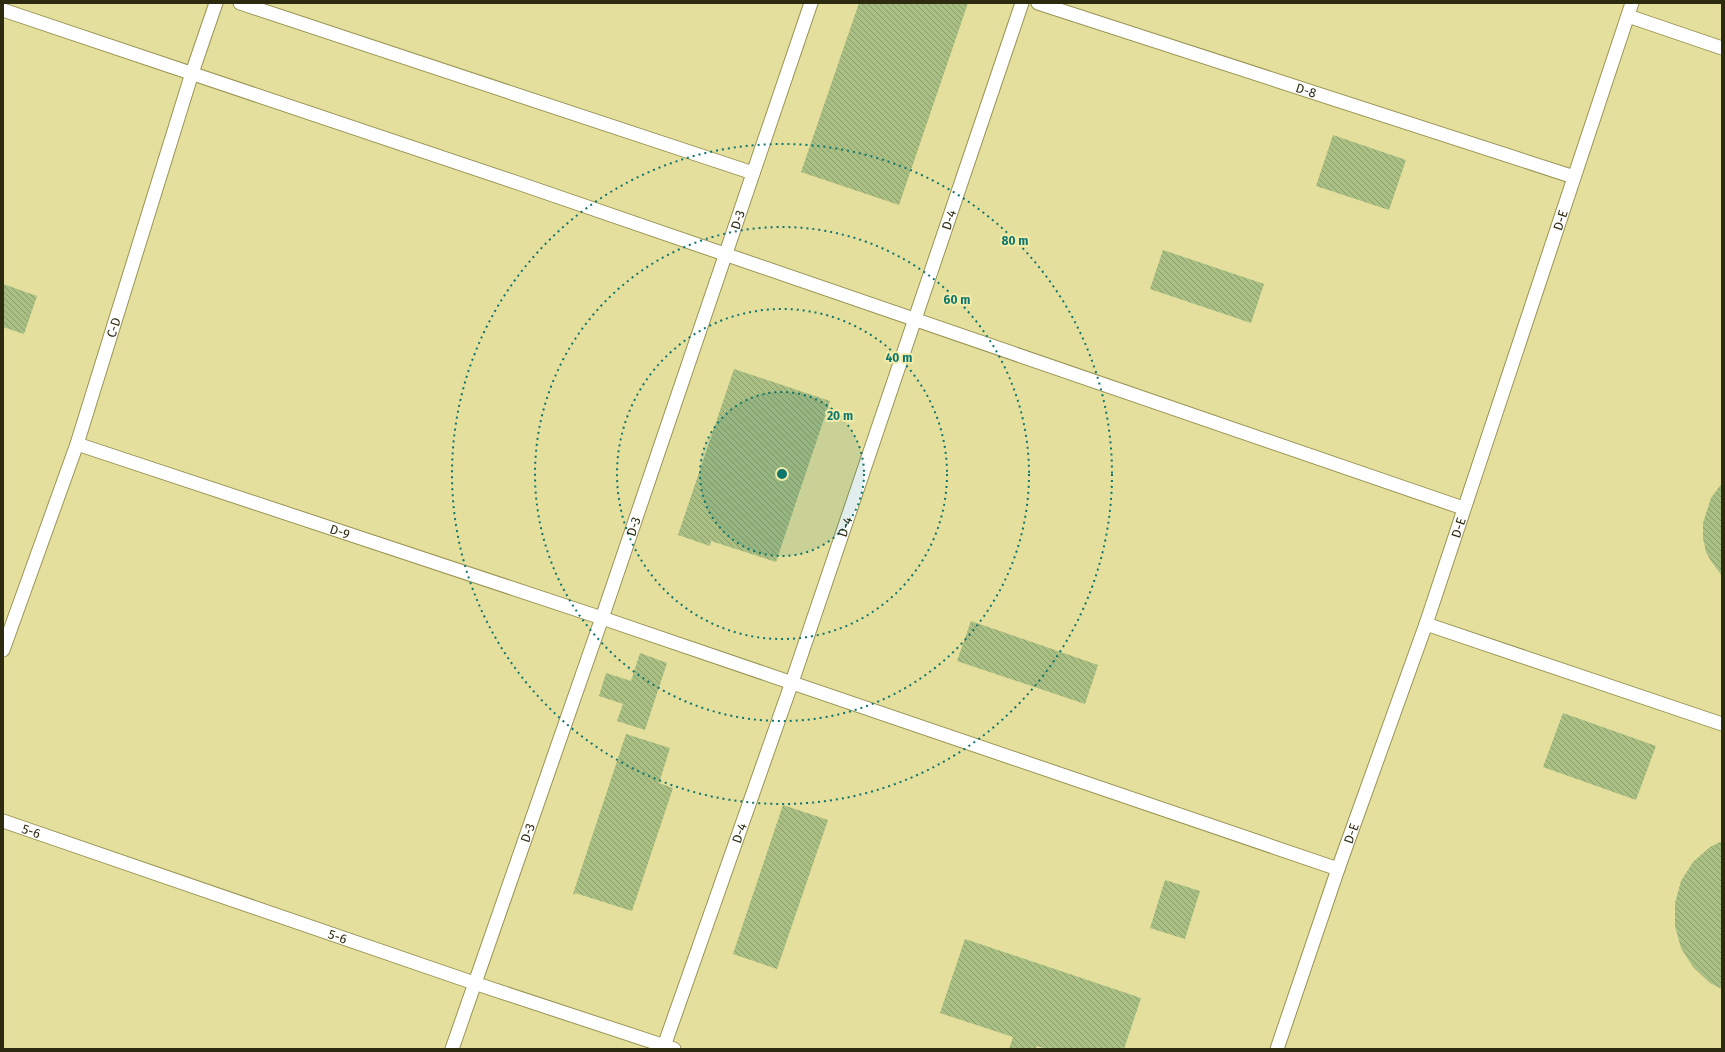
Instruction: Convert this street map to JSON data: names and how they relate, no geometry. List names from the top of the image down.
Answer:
{
  "streets": {
    "lane": [
      "D-8",
      "D-3",
      "D-4",
      "D-E",
      "C-D",
      "D-9",
      "5-6"
    ]
  },
  "crossings": [
    ["D-8", "D-E"],
    ["D-3", "D-9"],
    ["D-3", "5-6"],
    ["D-4", "D-9"],
    ["D-4", "5-6"],
    ["D-E", "D-9"],
    ["C-D", "D-9"]
  ],
  "rings": [
    "80 m",
    "60 m",
    "40 m",
    "20 m"
  ]
}
